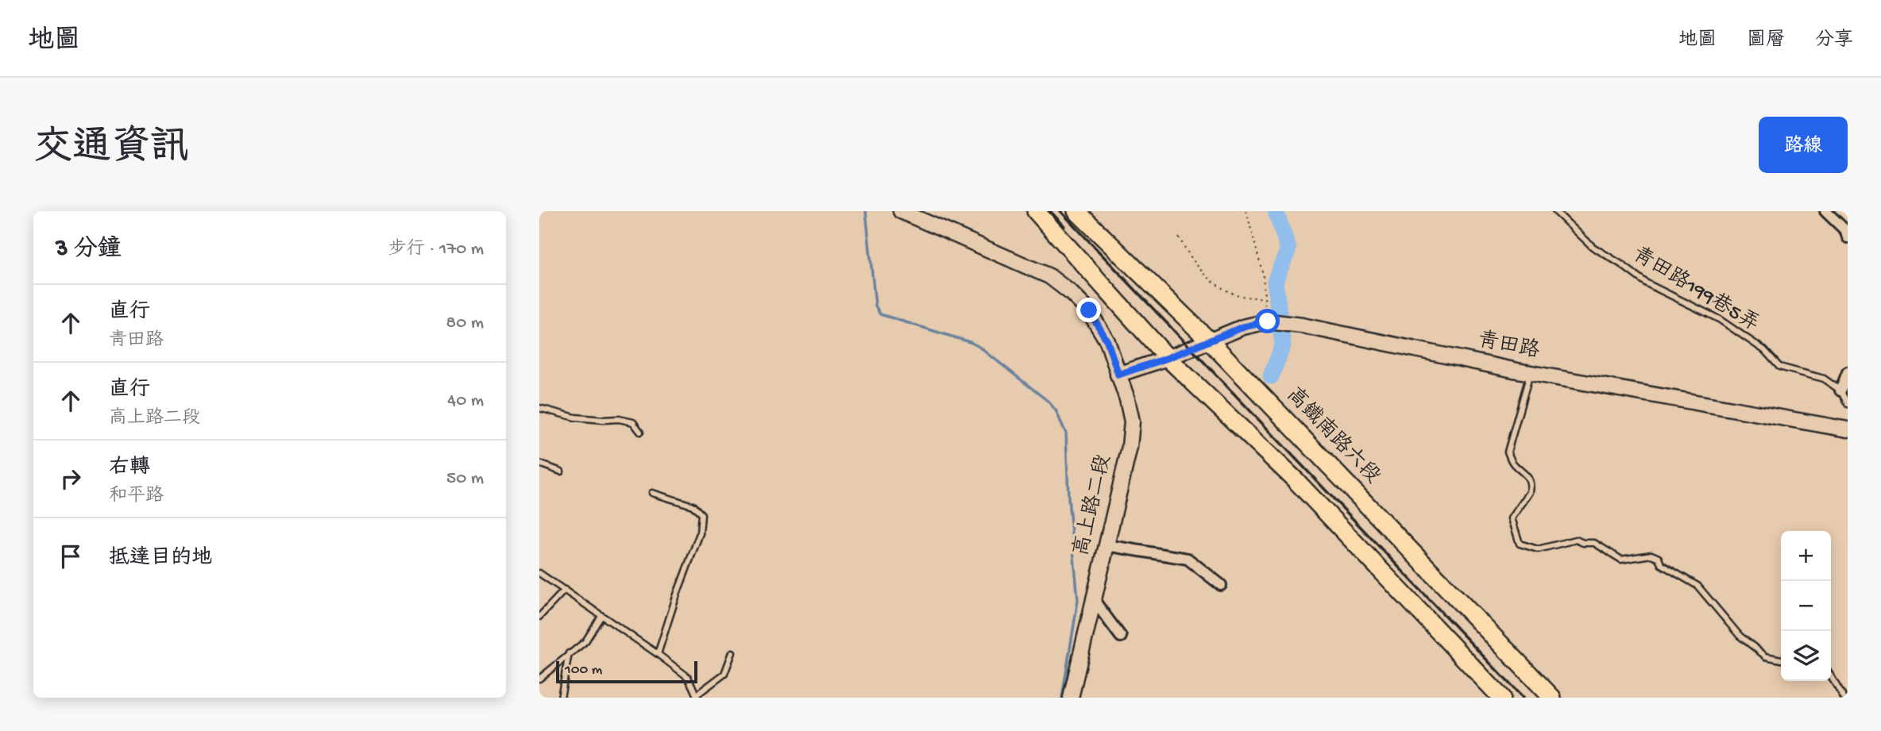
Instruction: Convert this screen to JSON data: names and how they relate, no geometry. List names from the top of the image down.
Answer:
{
  "streets": {
    "main road": ["高鐵南路六段"],
    "street": ["青田路", "高上路二段"],
    "lane": ["青田路199巷5弄"]
  },
  "crossings": [
    ["青田路", "高鐵南路六段"]
  ],
  "scale_bar": "100 m",
  "page": {
    "header": "地圖",
    "nav": ["地圖", "圖層", "分享"],
    "title": "交通資訊",
    "buttons": "路線",
    "heading": ["3 分鐘", "步行 · 170 m"],
    "list": [
      ["直行", "青田路", "80 m"],
      ["直行", "高上路二段", "40 m"],
      ["右轉", "和平路", "50 m"],
      "抵達目的地"
    ],
    "map_buttons": ["+", "−"],
    "scale": "100 m"
  }
}
